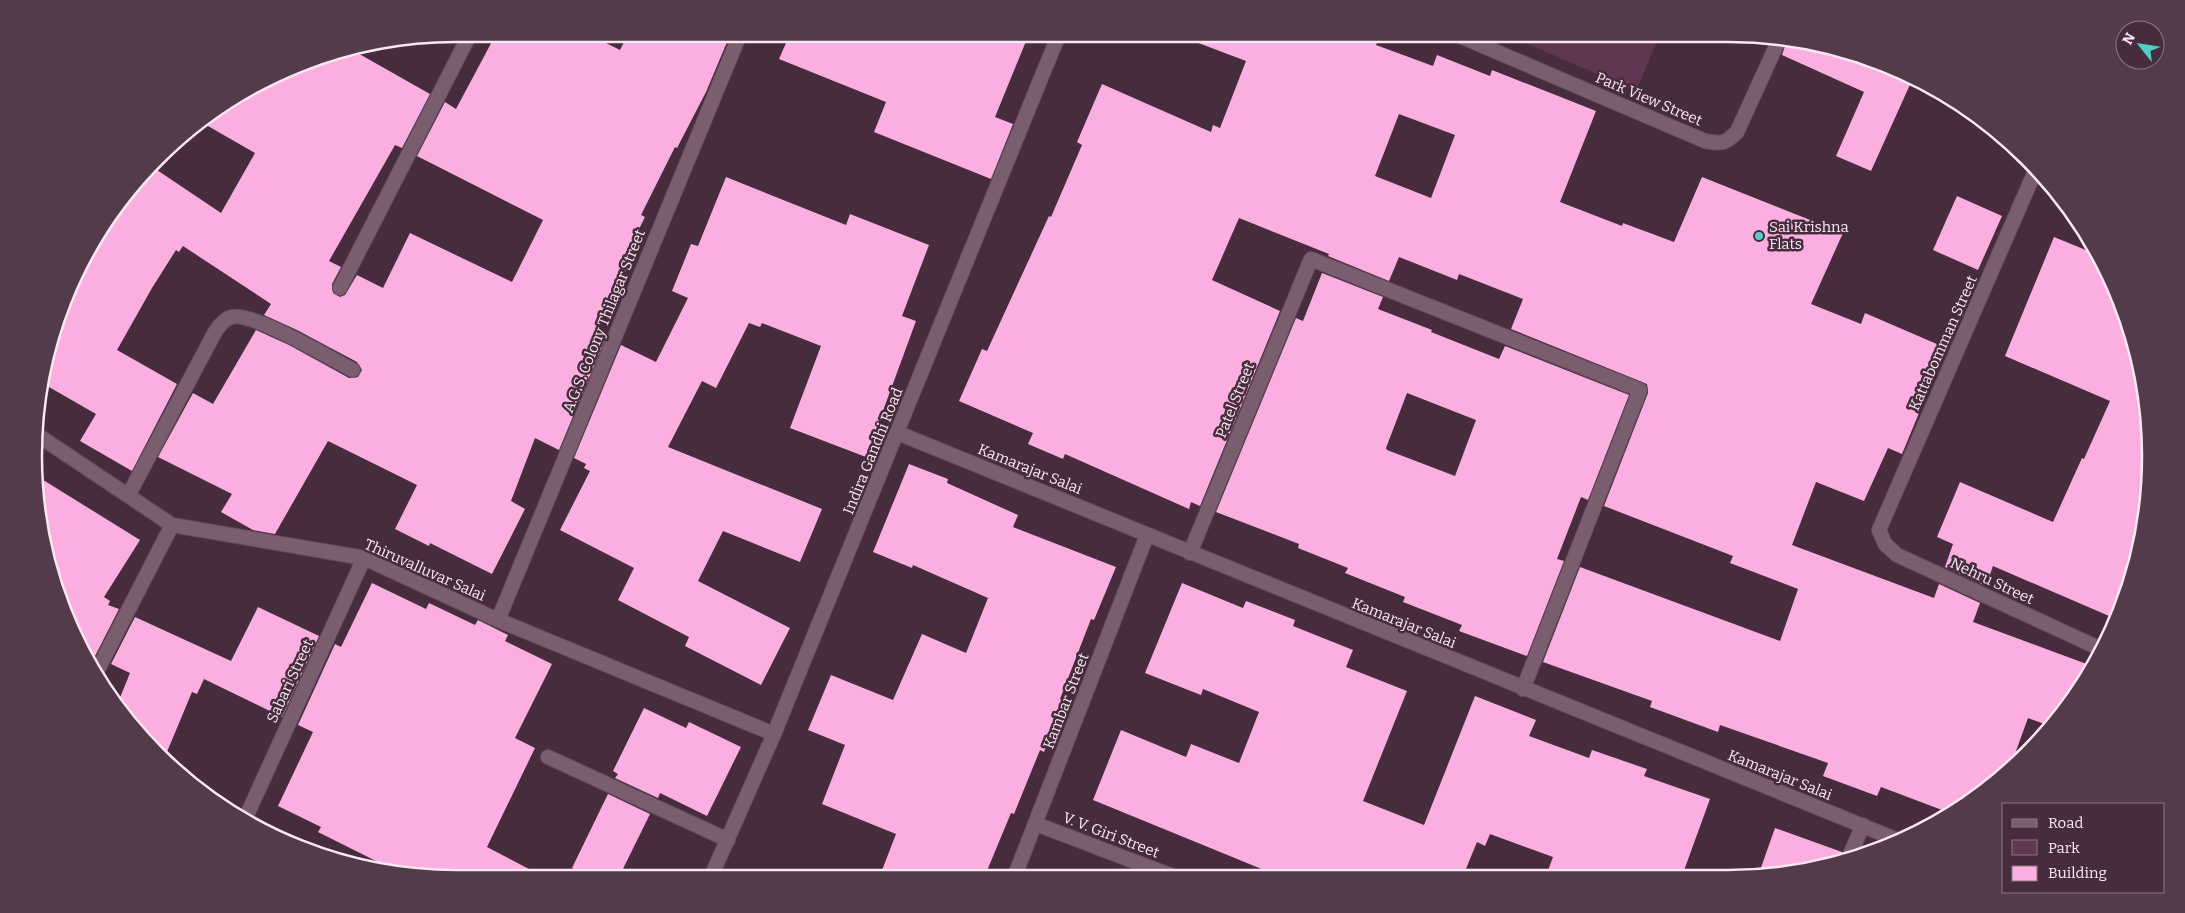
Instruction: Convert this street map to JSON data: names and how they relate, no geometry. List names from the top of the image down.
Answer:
{
  "streets": {
    "street": [
      "Park View Street",
      "A.G.S. Colony Thilagar Street",
      "Kattabomman Street",
      "Patel Street",
      "Indira Gandhi Road",
      "Kamarajar Salai",
      "Thiruvalluvar Salai",
      "Nehru Street",
      "Sabari Street",
      "Kambar Street",
      "V. V. Giri Street"
    ]
  },
  "crossings": [
    ["A.G.S. Colony Thilagar Street", "Thiruvalluvar Salai"],
    ["Kattabomman Street", "Nehru Street"],
    ["Patel Street", "Kamarajar Salai"],
    ["Indira Gandhi Road", "Kamarajar Salai"],
    ["Indira Gandhi Road", "Thiruvalluvar Salai"],
    ["Kamarajar Salai", "Kambar Street"],
    ["Thiruvalluvar Salai", "Sabari Street"],
    ["Kambar Street", "V. V. Giri Street"]
  ],
  "places": ["Sai Krishna Flats"],
  "legend": ["Road", "Park", "Building"],
  "north": "top left"
}
